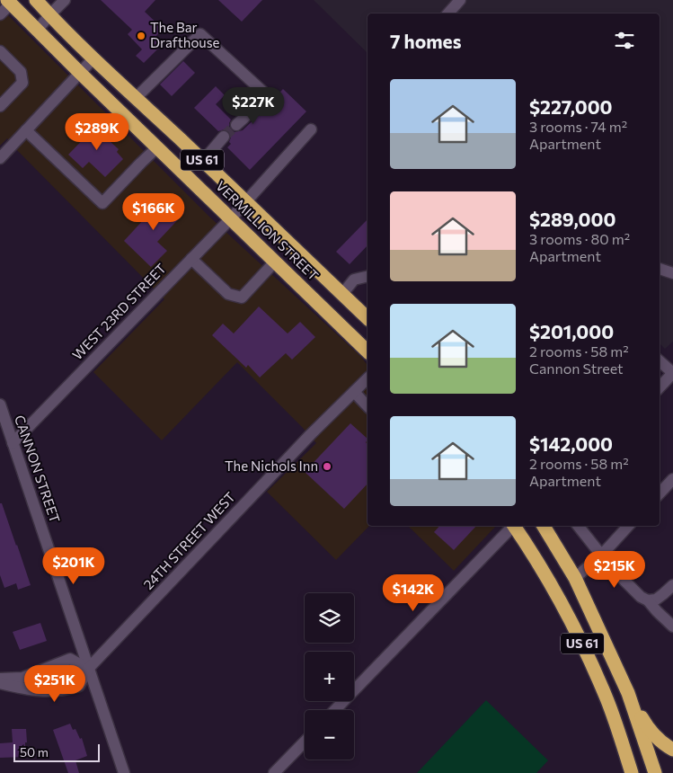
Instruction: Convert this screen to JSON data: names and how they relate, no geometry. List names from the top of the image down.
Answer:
{
  "streets": {
    "highway": ["US 61", "VERMILLION STREET"],
    "street": ["WEST 23RD STREET", "CANNON STREET", "24TH STREET WEST"]
  },
  "crossings": [
    ["VERMILLION STREET", "WEST 23RD STREET"],
    ["WEST 23RD STREET", "CANNON STREET"],
    ["CANNON STREET", "24TH STREET WEST"]
  ],
  "places": ["The Bar Drafthouse", "The Nichols Inn"],
  "scale_bar": "50 m",
  "page": {
    "heading": "7 homes",
    "list": [
      {
        "name": "$227,000",
        "note": "3 rooms · 74 m² · Apartment"
      },
      {
        "name": "$289,000",
        "note": "3 rooms · 80 m² · Apartment"
      },
      {
        "name": "$201,000",
        "note": "2 rooms · 58 m² · Cannon Street"
      },
      {
        "name": "$142,000",
        "note": "2 rooms · 58 m² · Apartment"
      }
    ],
    "price": [
      "$227K",
      "$289K",
      "$166K",
      "$201K",
      "$215K",
      "$142K",
      "$251K"
    ],
    "map_buttons": ["+", "−"],
    "scale": "50 m"
  }
}
